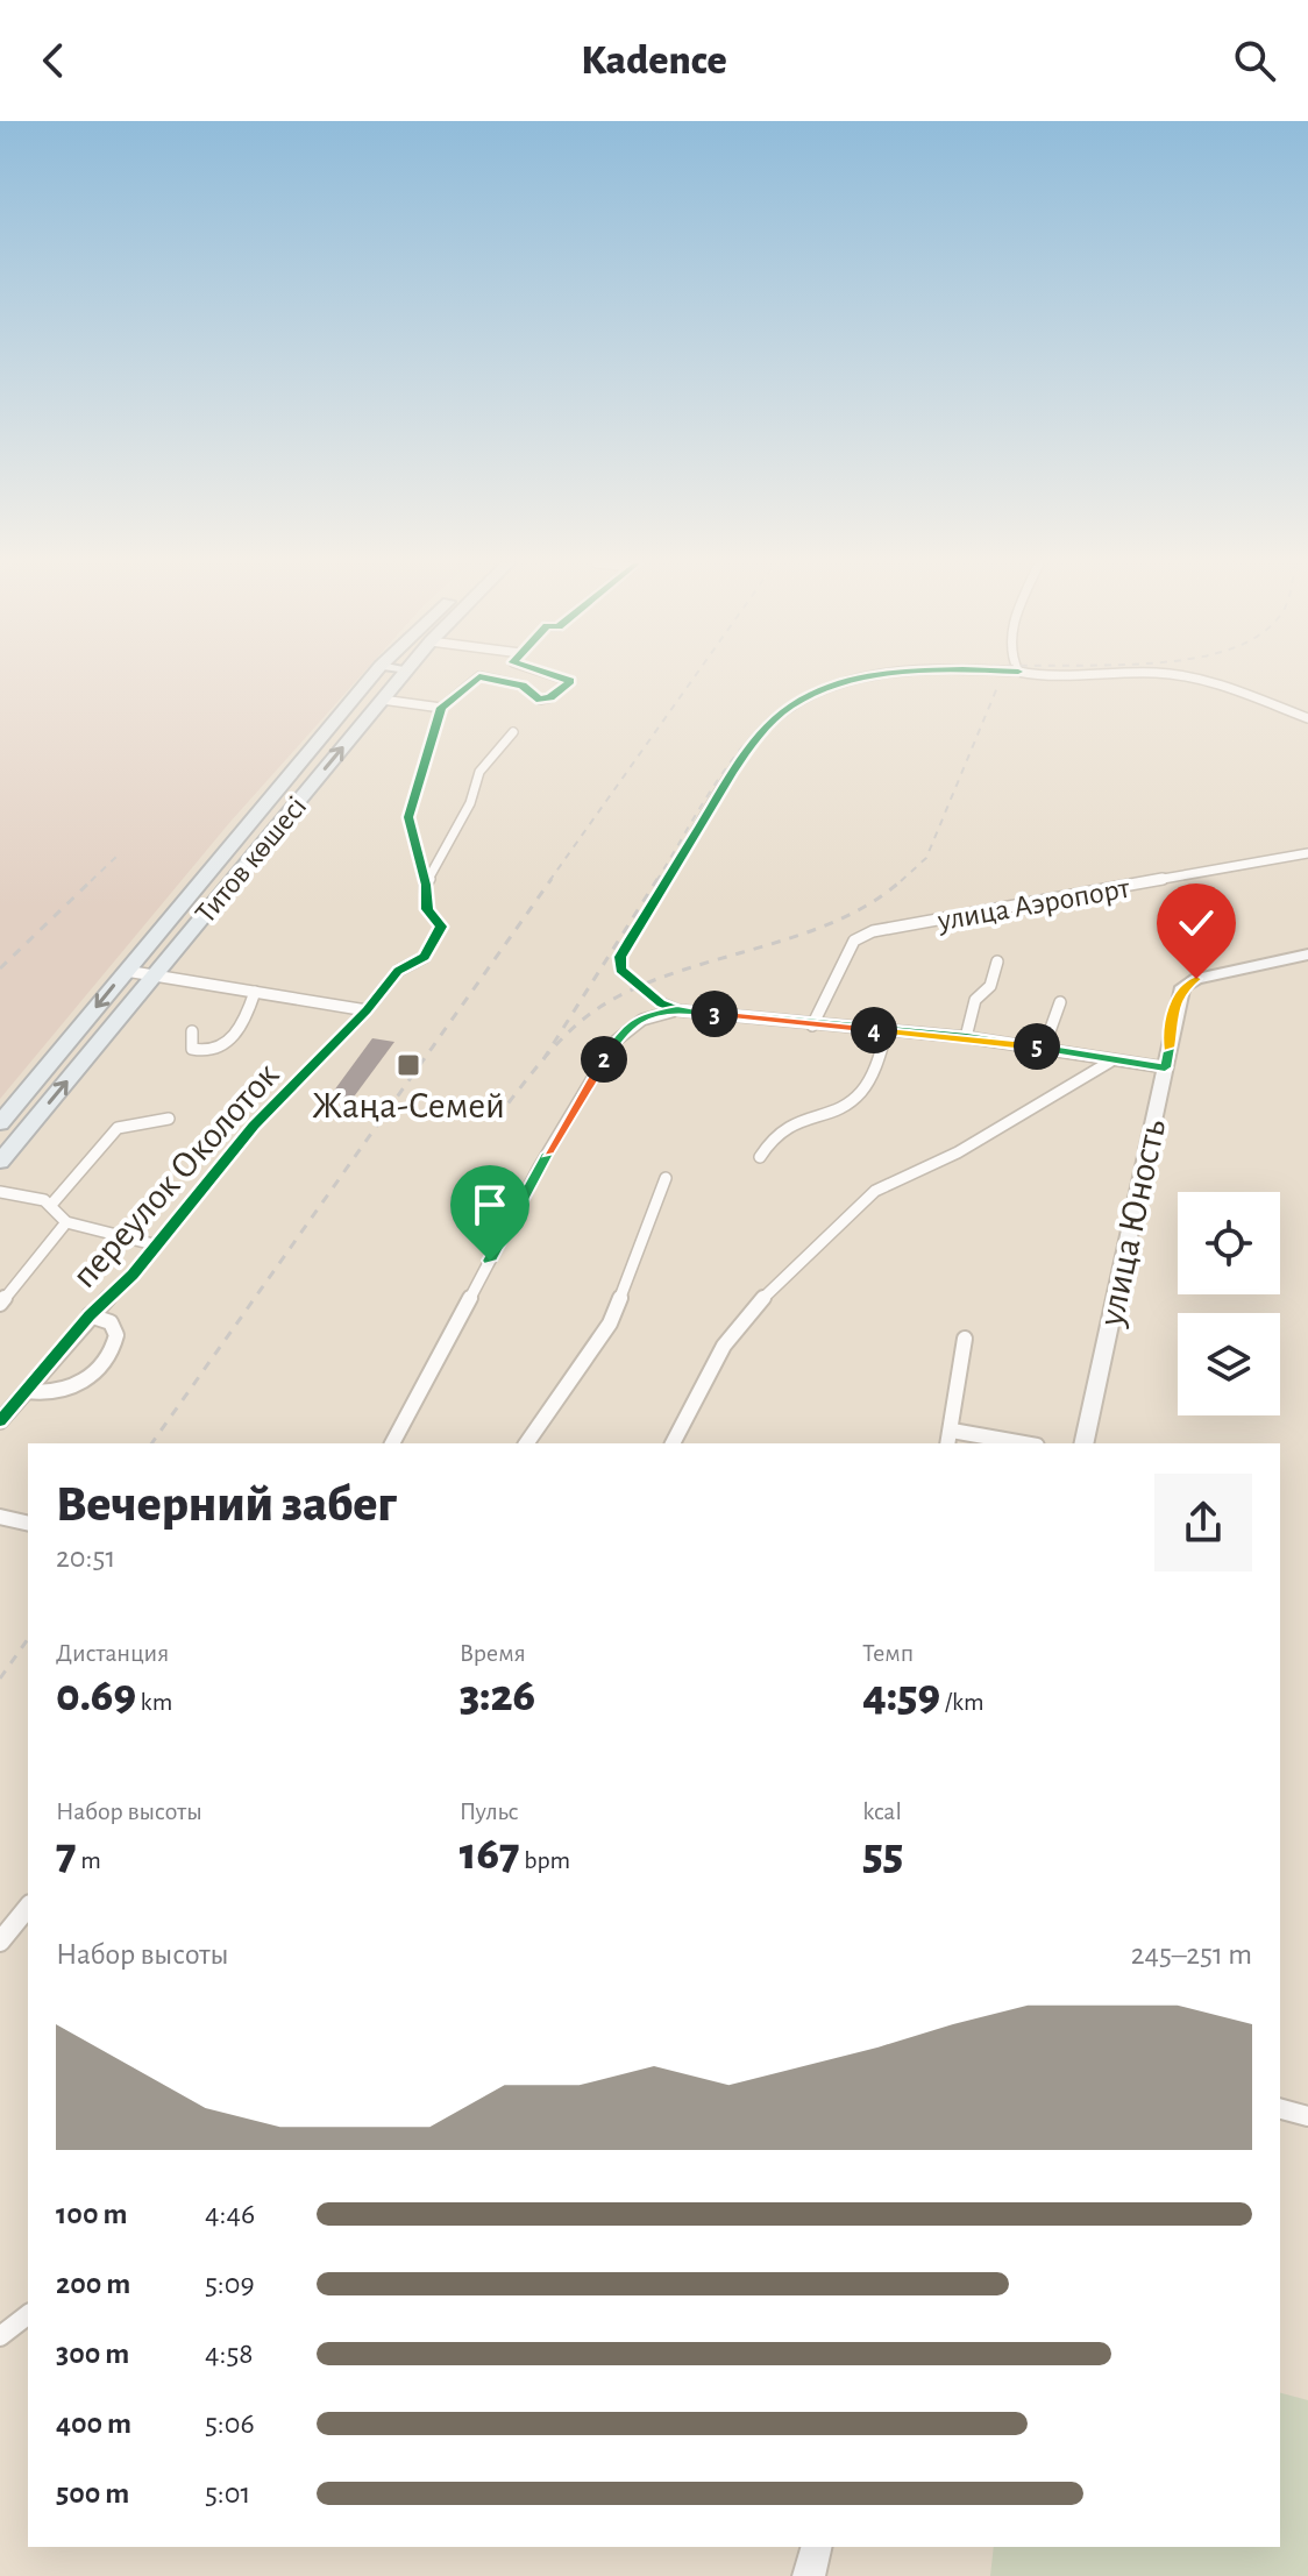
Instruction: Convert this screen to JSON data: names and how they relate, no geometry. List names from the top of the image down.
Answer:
{
  "streets": {
    "highway": ["Титов көшесі"],
    "street": ["улица Аэропорт", "переулок Околоток", "улица Юность"]
  },
  "places": {
    "transit": ["Жаңа-Семей"]
  },
  "page": {
    "header": "Kadence",
    "pins": [
      "3",
      "4",
      "5",
      "2"
    ],
    "heading": ["Вечерний забег", "20:51"],
    "stats": [
      ["Дистанция", "0.69 km"],
      ["Время", "3:26"],
      ["Темп", "4:59 /km"],
      ["Набор высоты", "7 m"],
      ["Пульс", "167 bpm"],
      ["kcal", "55"]
    ],
    "chart": ["Набор высоты", "245–251 m"],
    "list": [
      {
        "name": "100 m",
        "note": "4:46"
      },
      {
        "name": "200 m",
        "note": "5:09"
      },
      {
        "name": "300 m",
        "note": "4:58"
      },
      {
        "name": "400 m",
        "note": "5:06"
      },
      {
        "name": "500 m",
        "note": "5:01"
      }
    ]
  }
}
